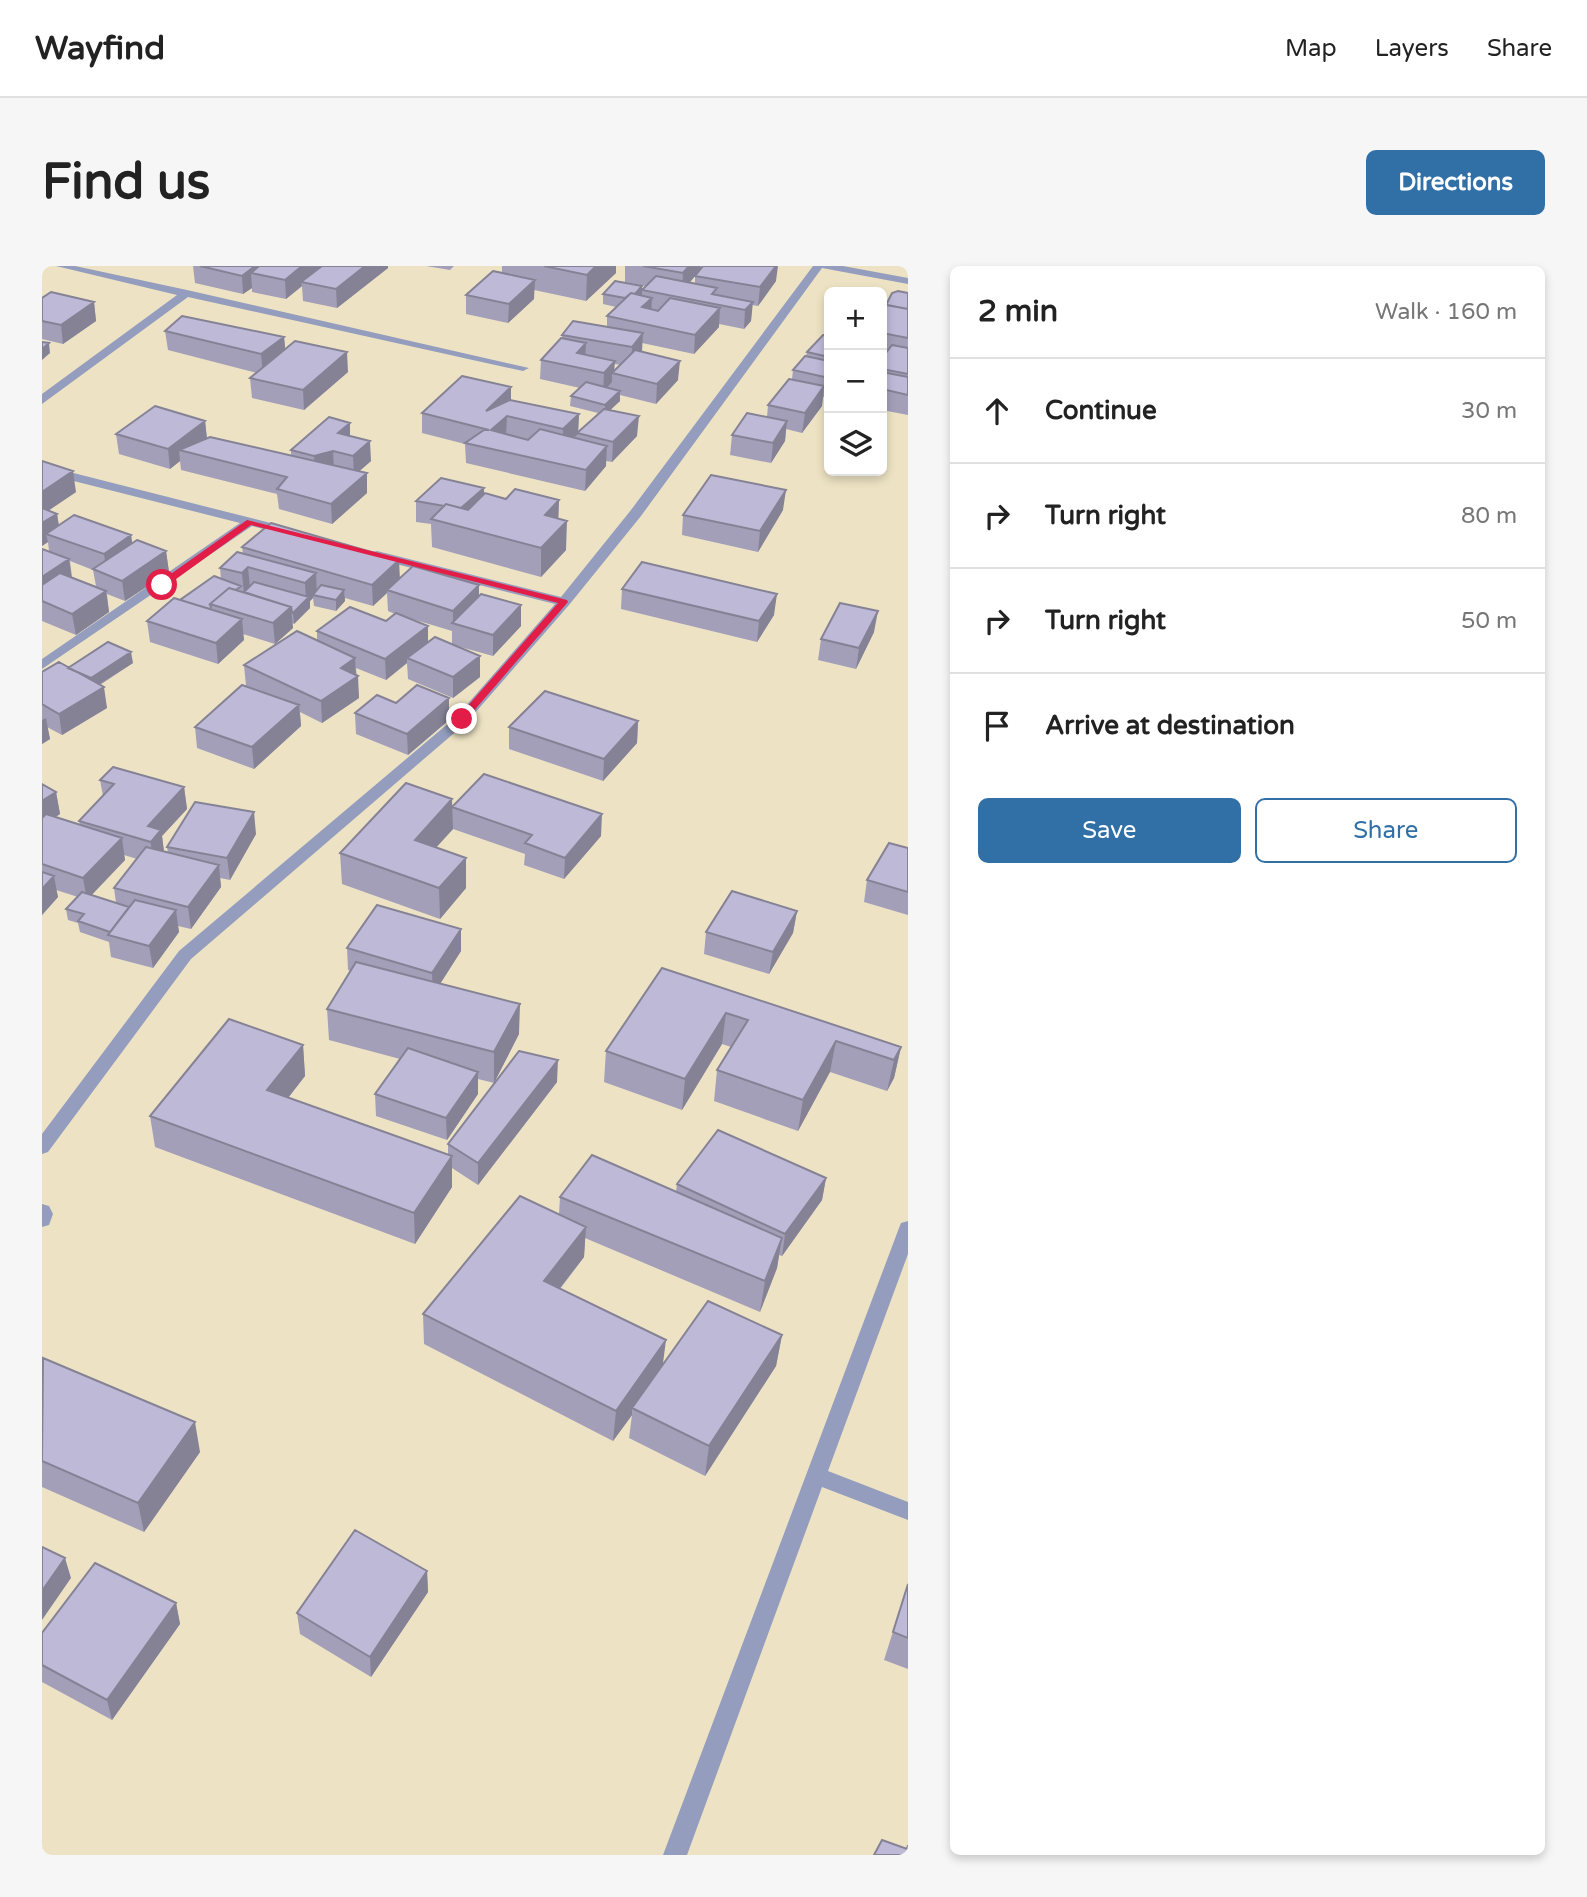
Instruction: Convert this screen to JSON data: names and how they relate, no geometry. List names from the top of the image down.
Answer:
{
  "page": {
    "header": "Wayfind",
    "nav": ["Map", "Layers", "Share"],
    "buttons": [
      "Directions",
      ["Save", "Share"]
    ],
    "title": "Find us",
    "heading": ["2 min", "Walk · 160 m"],
    "map_buttons": ["+", "−"],
    "list": [
      ["Continue", "30 m"],
      ["Turn right", "80 m"],
      ["Turn right", "50 m"],
      "Arrive at destination"
    ]
  }
}
